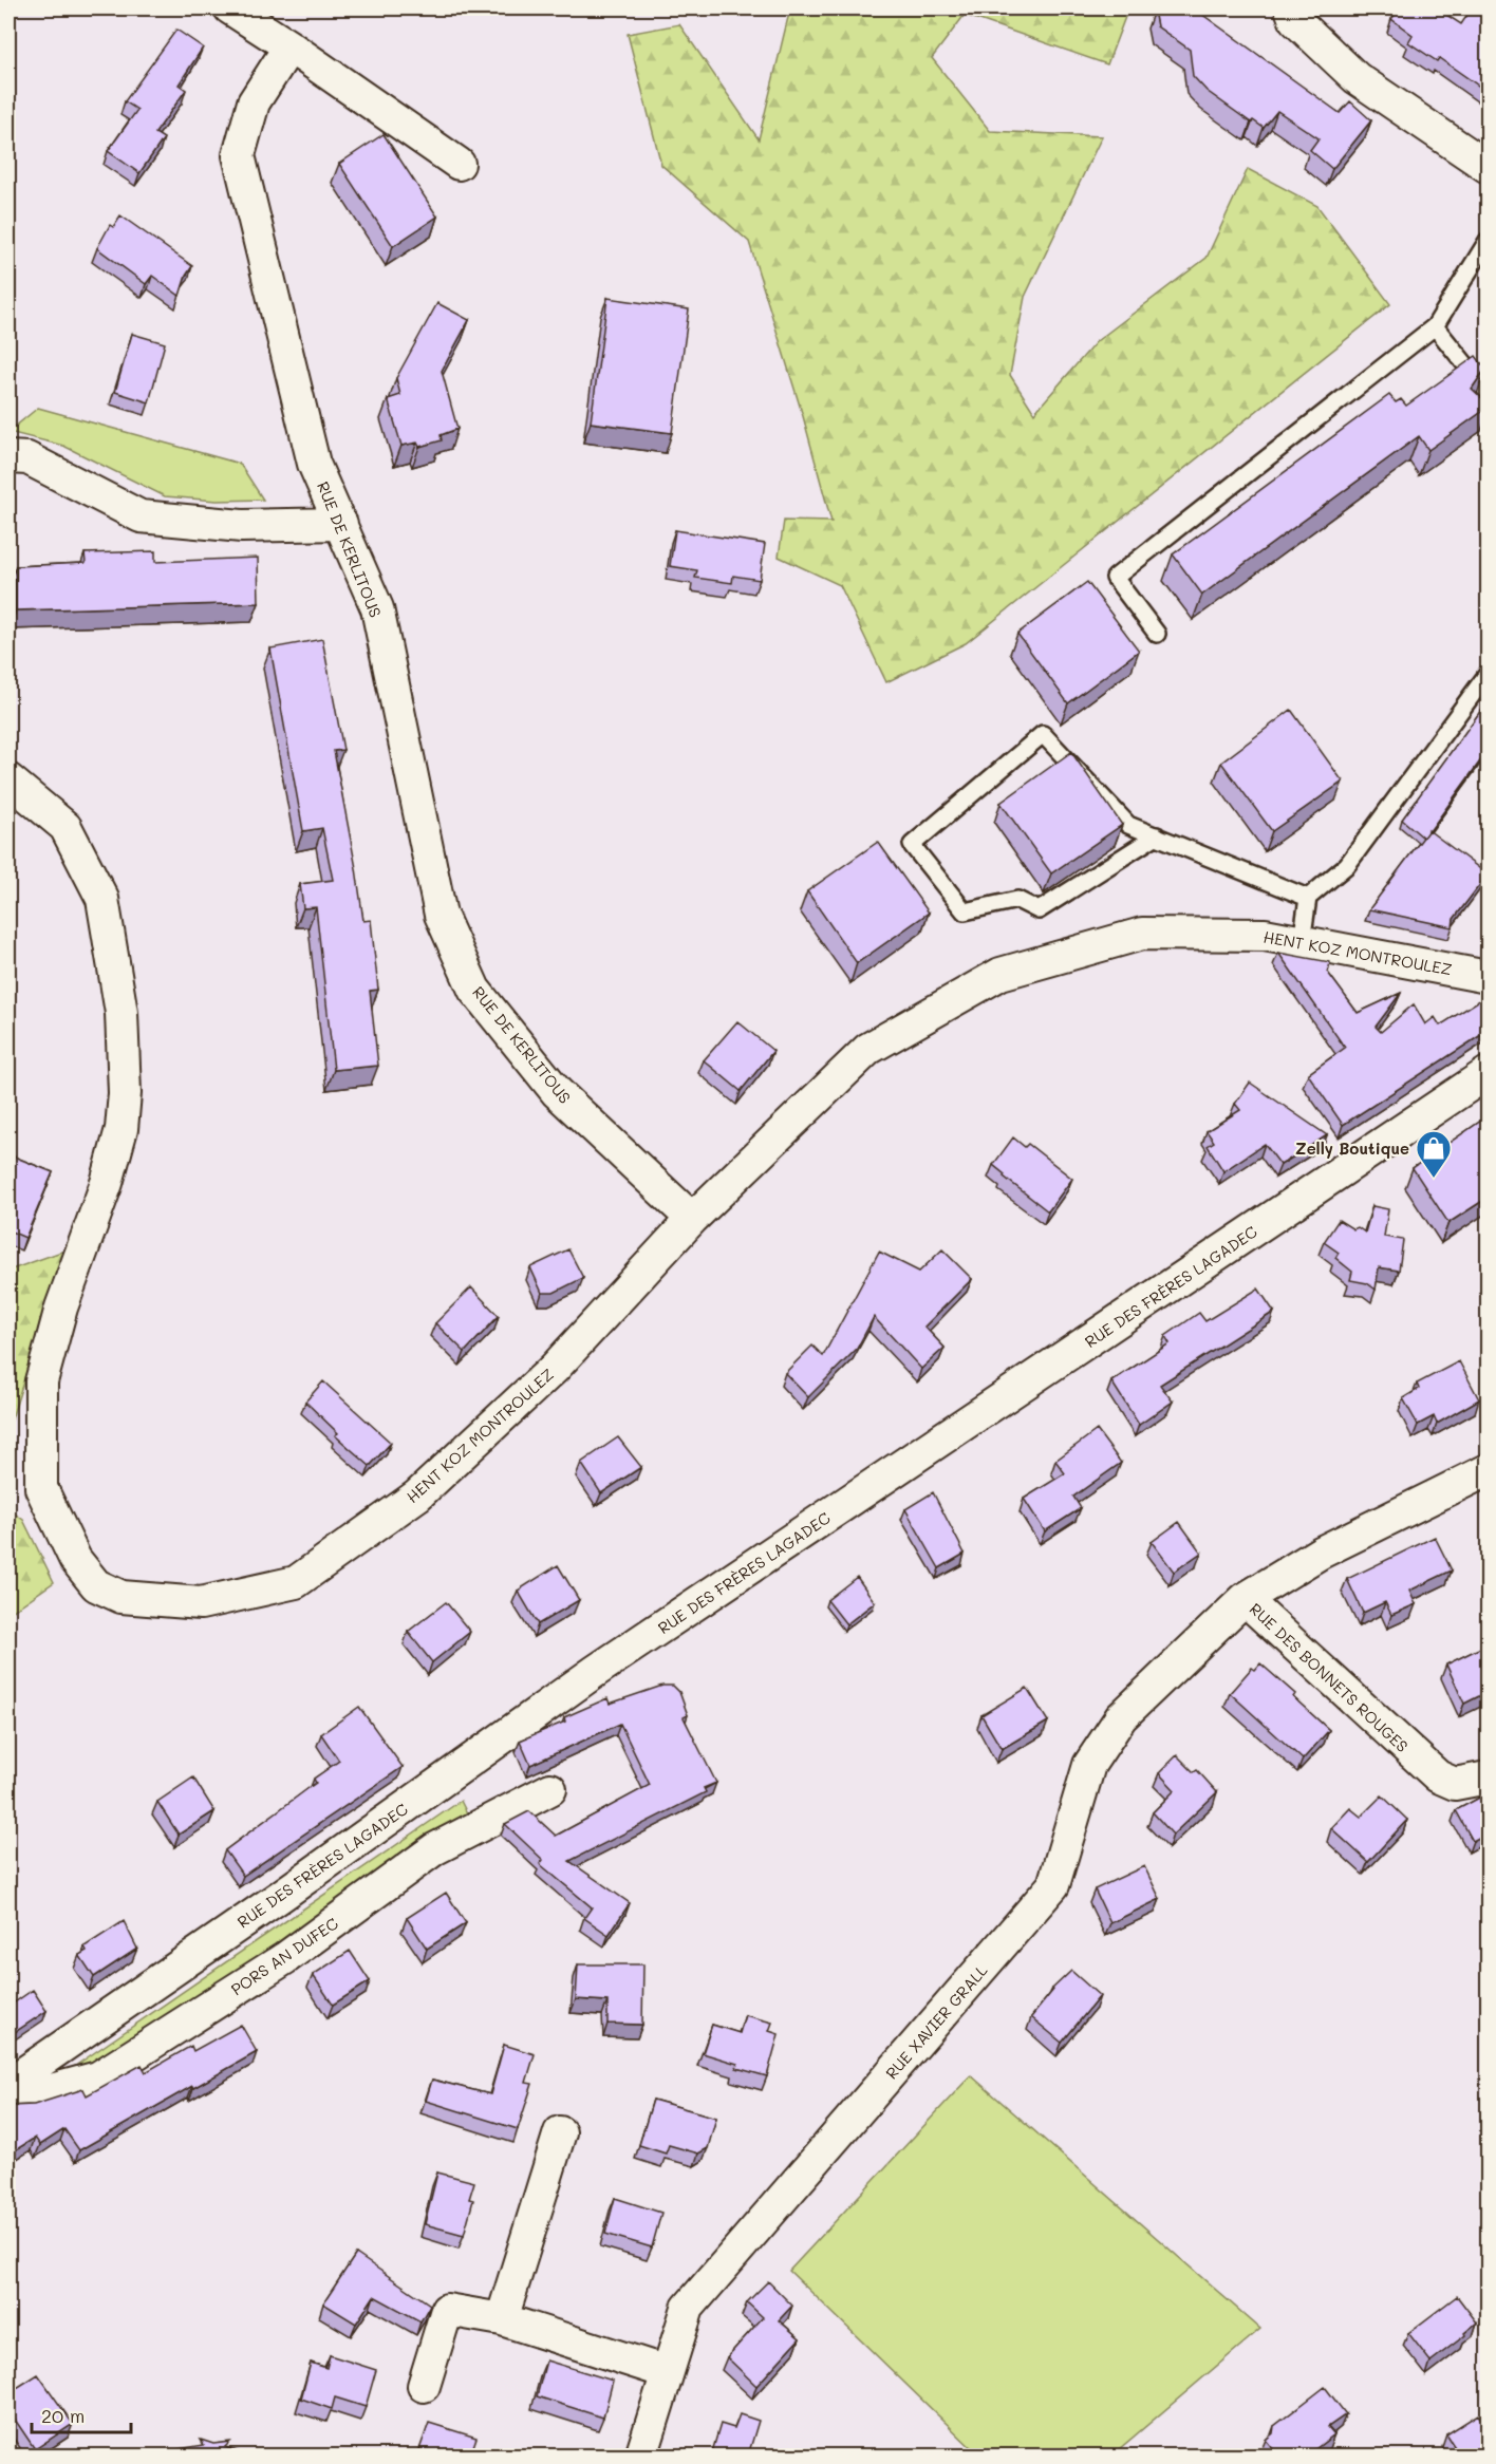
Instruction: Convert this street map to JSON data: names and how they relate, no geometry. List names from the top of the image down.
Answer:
{
  "streets": {
    "street": [
      "RUE DE KERLITOUS",
      "HENT KOZ MONTROULEZ",
      "RUE DES FRÈRES LAGADEC",
      "RUE DES BONNETS ROUGES",
      "PORS AN DUFEC",
      "RUE XAVIER GRALL"
    ]
  },
  "crossings": [
    ["RUE DE KERLITOUS", "HENT KOZ MONTROULEZ"],
    ["RUE DES BONNETS ROUGES", "RUE XAVIER GRALL"]
  ],
  "places": {
    "shop": ["Zelly Boutique"]
  },
  "scale_bar": "20 m"
}
